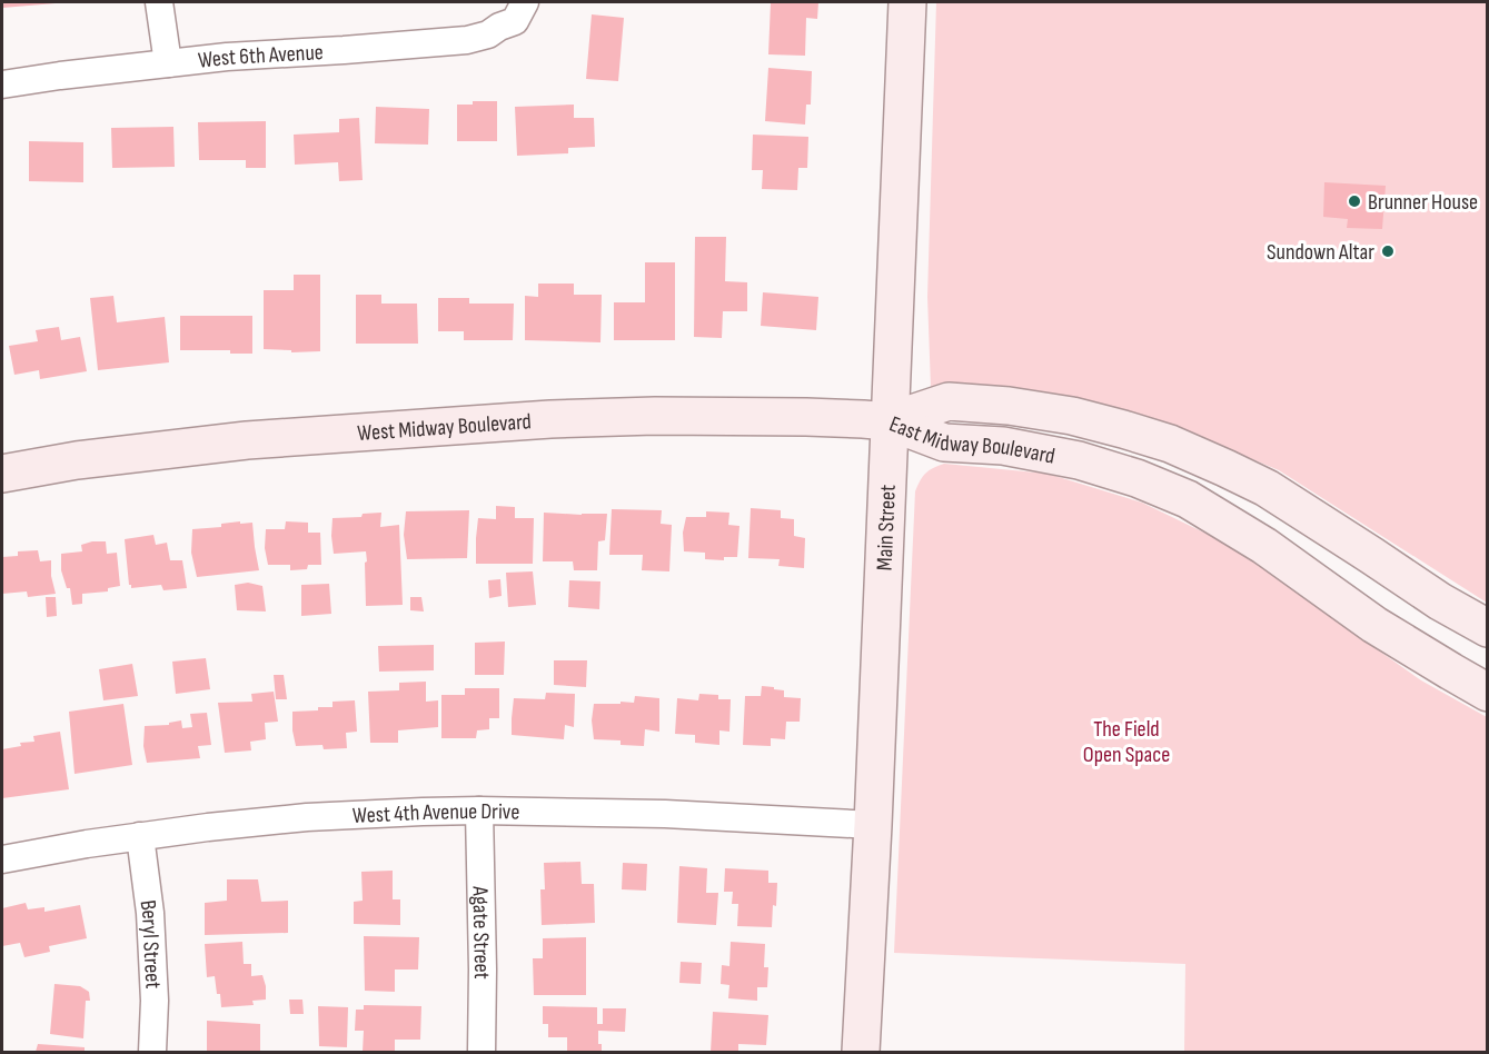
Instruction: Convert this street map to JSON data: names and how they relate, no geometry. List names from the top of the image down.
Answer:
{
  "streets": {
    "main road": ["West Midway Boulevard", "East Midway Boulevard", "Main Street"],
    "street": [
      "West 6th Avenue",
      "West 4th Avenue Drive",
      "Agate Street",
      "Beryl Street"
    ]
  },
  "crossings": [
    ["West Midway Boulevard", "East Midway Boulevard"],
    ["West Midway Boulevard", "Main Street"],
    ["East Midway Boulevard", "Main Street"],
    ["Main Street", "West 4th Avenue Drive"],
    ["West 4th Avenue Drive", "Agate Street"],
    ["West 4th Avenue Drive", "Beryl Street"]
  ],
  "parks": ["The Field Open Space"],
  "places": ["Brunner House", "Sundown Altar"]
}
